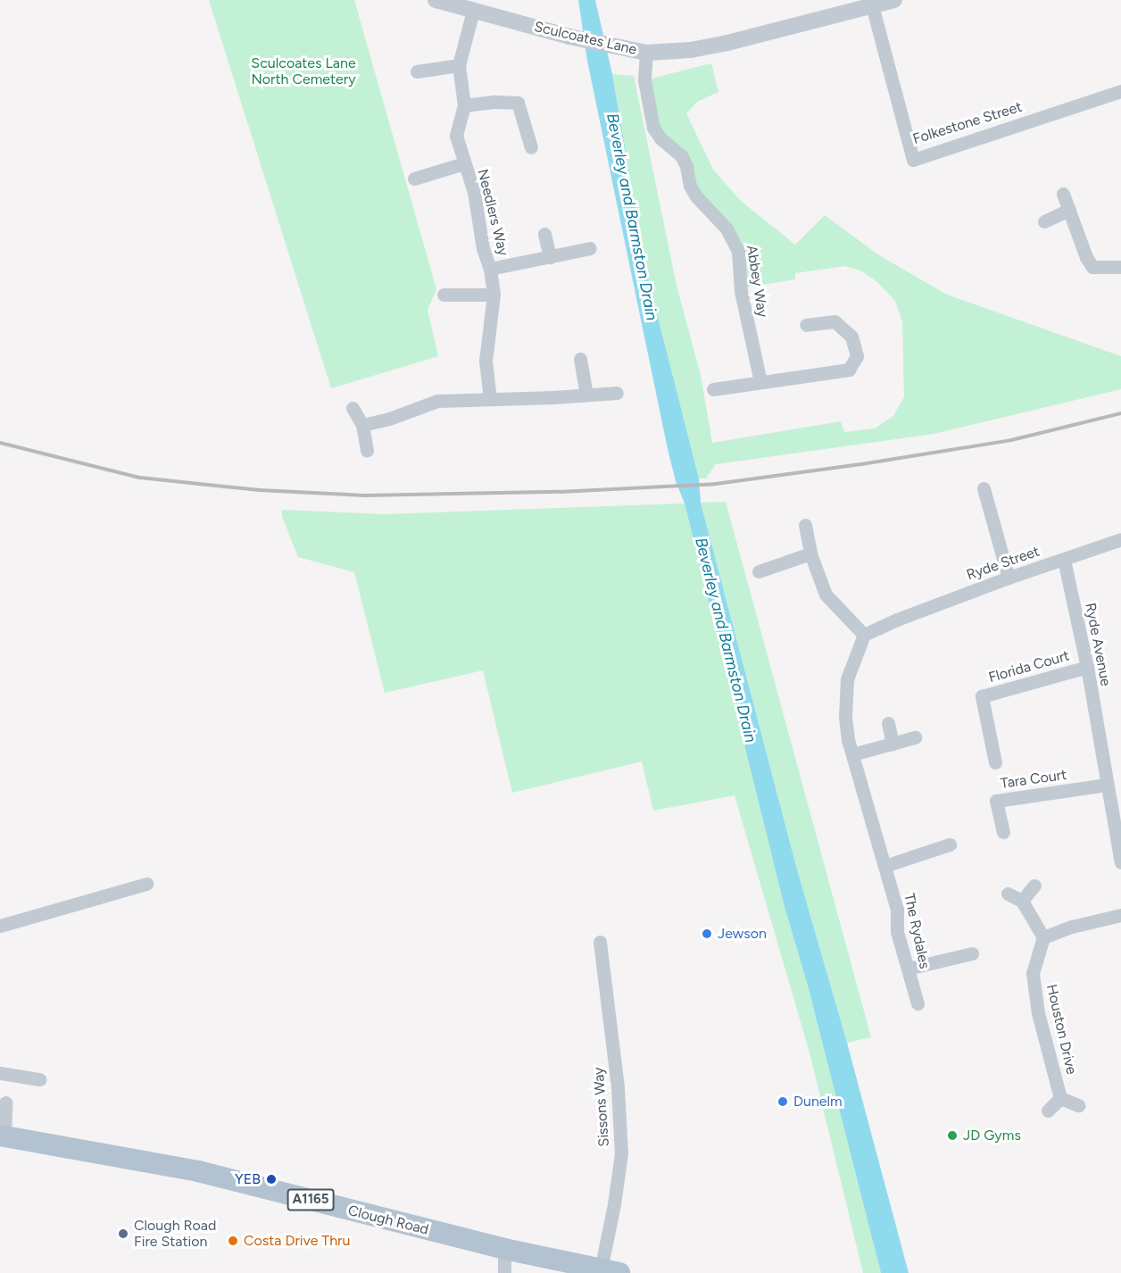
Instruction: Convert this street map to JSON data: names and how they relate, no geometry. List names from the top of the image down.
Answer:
{
  "streets": {
    "main road": ["A1165", "Clough Road"],
    "street": [
      "Sculcoates Lane",
      "Folkestone Street",
      "Needlers Way",
      "Abbey Way",
      "Ryde Street",
      "Ryde Avenue",
      "Florida Court",
      "Tara Court",
      "The Rydales",
      "Houston Drive",
      "Sissons Way"
    ]
  },
  "crossings": [
    ["Sculcoates Lane", "Folkestone Street"],
    ["Sculcoates Lane", "Needlers Way"],
    ["Sculcoates Lane", "Abbey Way"],
    ["Ryde Street", "Ryde Avenue"],
    ["Ryde Street", "The Rydales"],
    ["Ryde Avenue", "Florida Court"],
    ["Ryde Avenue", "Tara Court"],
    ["Sissons Way", "Clough Road"]
  ],
  "water": ["Beverley and Barmston Drain"],
  "parks": ["Sculcoates Lane North Cemetery"],
  "places": [
    "Jewson",
    "Dunelm",
    "JD Gyms",
    "YEB",
    "Clough Road Fire Station",
    "Costa Drive Thru"
  ]
}
